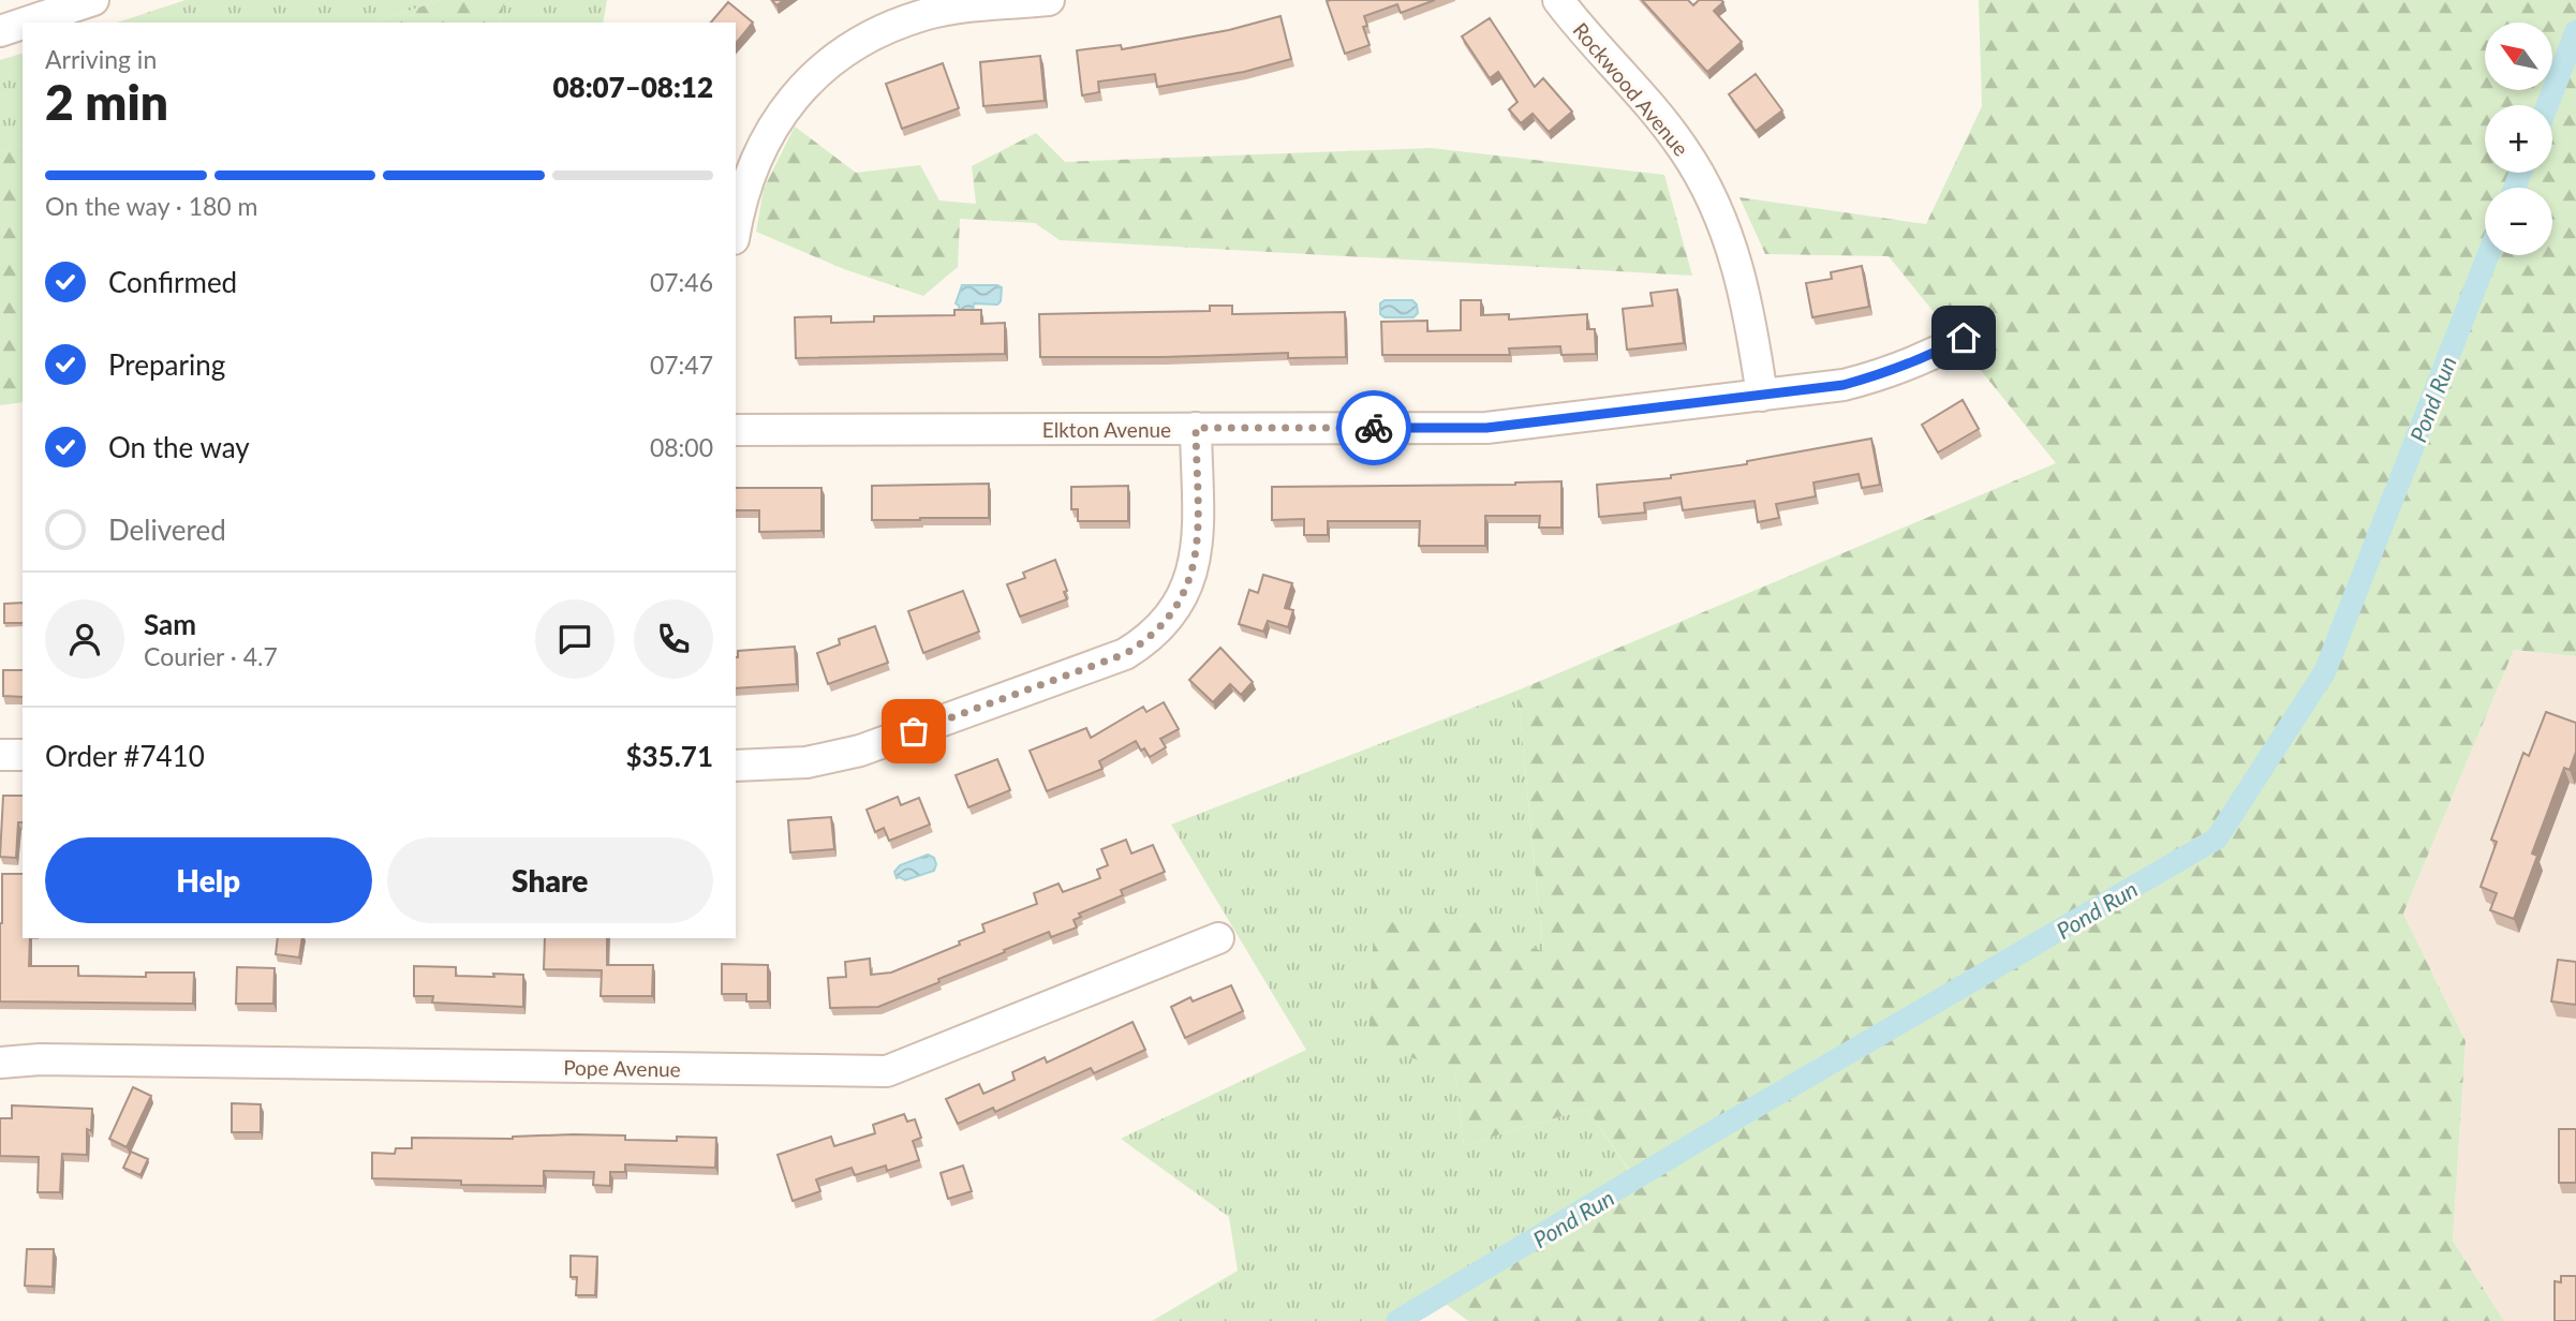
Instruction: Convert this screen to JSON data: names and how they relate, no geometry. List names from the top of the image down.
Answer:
{
  "streets": {
    "street": ["Rockwood Avenue", "Elkton Avenue", "Pope Avenue"]
  },
  "crossings": [
    ["Rockwood Avenue", "Elkton Avenue"]
  ],
  "water": ["Pond Run"],
  "north": "top left",
  "page": {
    "map_buttons": ["+", "−"],
    "heading": ["2 min", "Arriving in", "08:07–08:12"],
    "panel": [
      "Sam",
      "Courier · 4.7",
      "Order #7410",
      "$35.71"
    ],
    "bar": "On the way · 180 m",
    "list": [
      ["Confirmed", "07:46"],
      ["Preparing", "07:47"],
      ["On the way", "08:00"],
      "Delivered"
    ],
    "buttons": ["Help", "Share"]
  }
}
